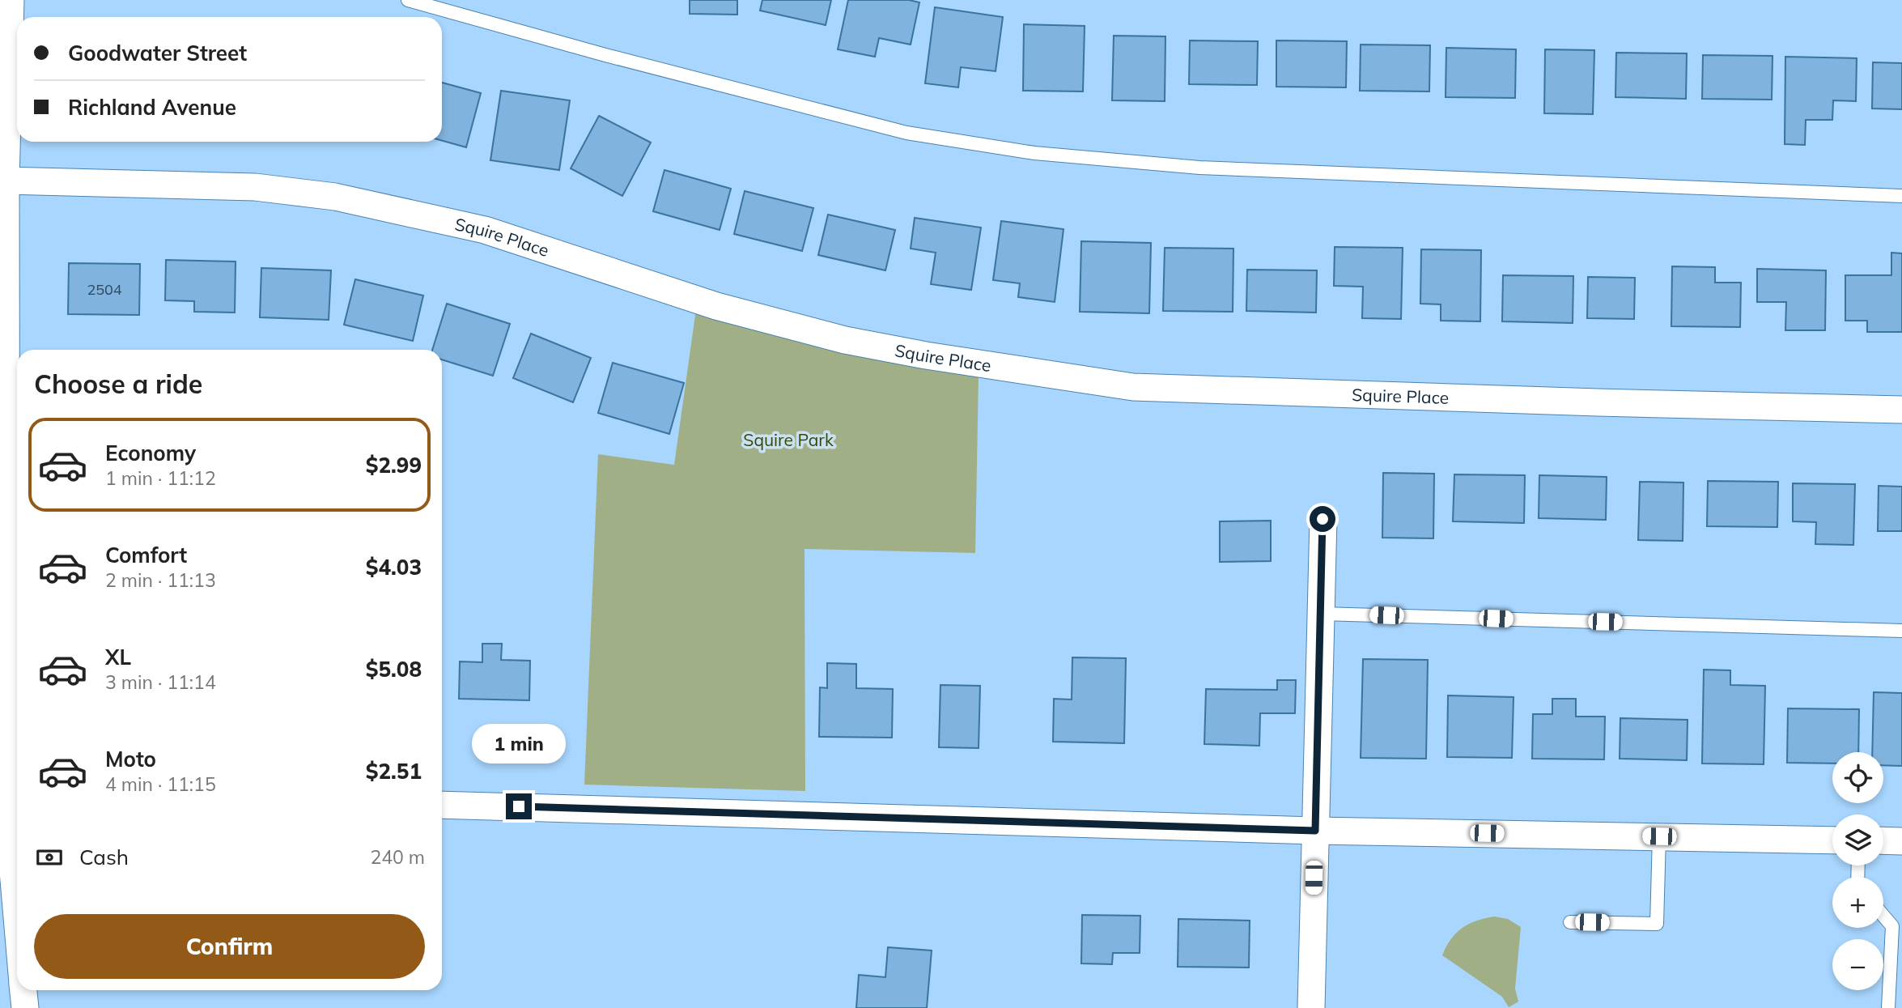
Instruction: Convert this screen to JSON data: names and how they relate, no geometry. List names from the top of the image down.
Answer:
{
  "streets": {
    "street": ["Squire Place"]
  },
  "parks": ["Squire Park"],
  "house_numbers": ["2504"],
  "page": {
    "banner": ["Goodwater Street", "Richland Avenue"],
    "heading": "Choose a ride",
    "list": [
      {
        "name": "Economy",
        "note": "1 min · 11:12",
        "value": "$2.99"
      },
      {
        "name": "Comfort",
        "note": "2 min · 11:13",
        "value": "$4.03"
      },
      {
        "name": "XL",
        "note": "3 min · 11:14",
        "value": "$5.08"
      },
      {
        "name": "Moto",
        "note": "4 min · 11:15",
        "value": "$2.51"
      }
    ],
    "bubble": "1 min",
    "map_buttons": ["+", "−"],
    "pay": ["Cash", "240 m"],
    "buttons": "Confirm"
  }
}
